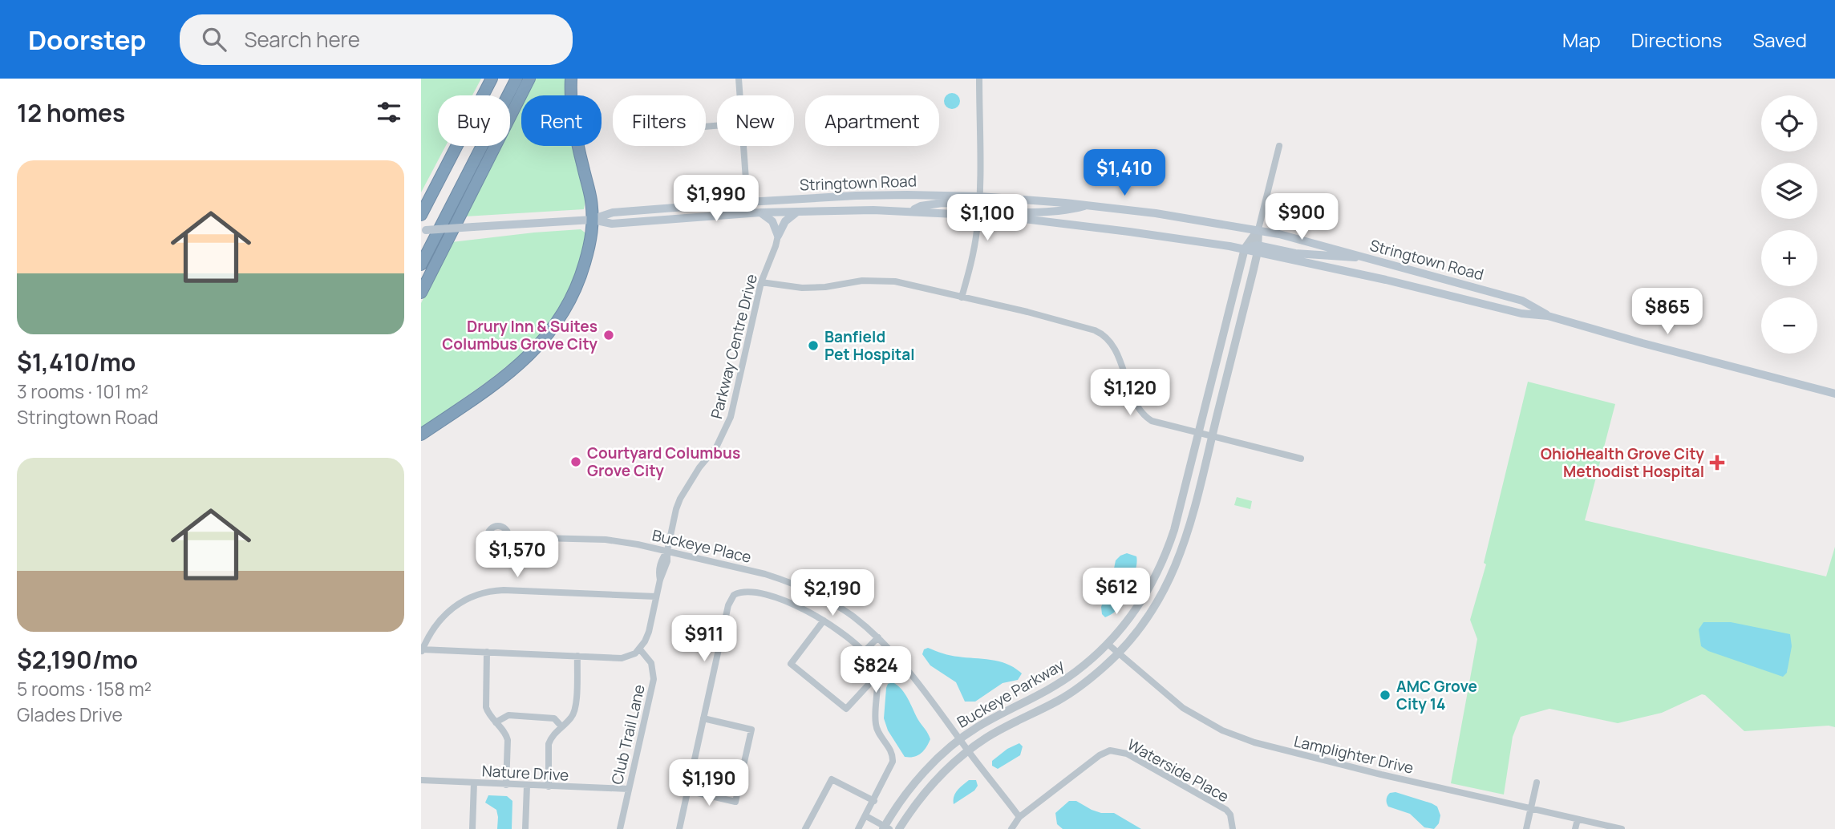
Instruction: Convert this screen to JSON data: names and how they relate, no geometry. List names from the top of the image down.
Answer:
{
  "streets": {
    "main road": ["Stringtown Road"],
    "street": [
      "Parkway Centre Drive",
      "Buckeye Place",
      "Buckeye Parkway",
      "Club Trail Lane",
      "Lamplighter Drive",
      "Waterside Place",
      "Nature Drive"
    ]
  },
  "crossings": [
    ["Stringtown Road", "Buckeye Parkway"],
    ["Parkway Centre Drive", "Buckeye Place"],
    ["Parkway Centre Drive", "Club Trail Lane"],
    ["Buckeye Place", "Buckeye Parkway"],
    ["Buckeye Place", "Waterside Place"],
    ["Buckeye Parkway", "Lamplighter Drive"],
    ["Club Trail Lane", "Nature Drive"]
  ],
  "places": {
    "other": [
      "Drury Inn & Suites Columbus Grove City",
      "Banfield Pet Hospital",
      "Courtyard Columbus Grove City",
      "AMC Grove City 14"
    ],
    "health": ["OhioHealth Grove City Methodist Hospital"]
  },
  "page": {
    "header": "Doorstep",
    "search": "Search here",
    "nav": ["Map", "Directions", "Saved"],
    "heading": "12 homes",
    "map_buttons": ["+", "−"],
    "chip": [
      "Buy",
      "Rent",
      "Filters",
      "New",
      "Apartment"
    ],
    "list": [
      {
        "name": "$1,410/mo",
        "note": "3 rooms · 101 m² · Stringtown Road"
      },
      {
        "name": "$2,190/mo",
        "note": "5 rooms · 158 m² · Glades Drive"
      }
    ],
    "price": [
      "$1,410",
      "$1,990",
      "$900",
      "$1,100",
      "$865",
      "$1,120",
      "$1,570",
      "$612",
      "$2,190",
      "$911",
      "$824",
      "$1,190"
    ]
  }
}
